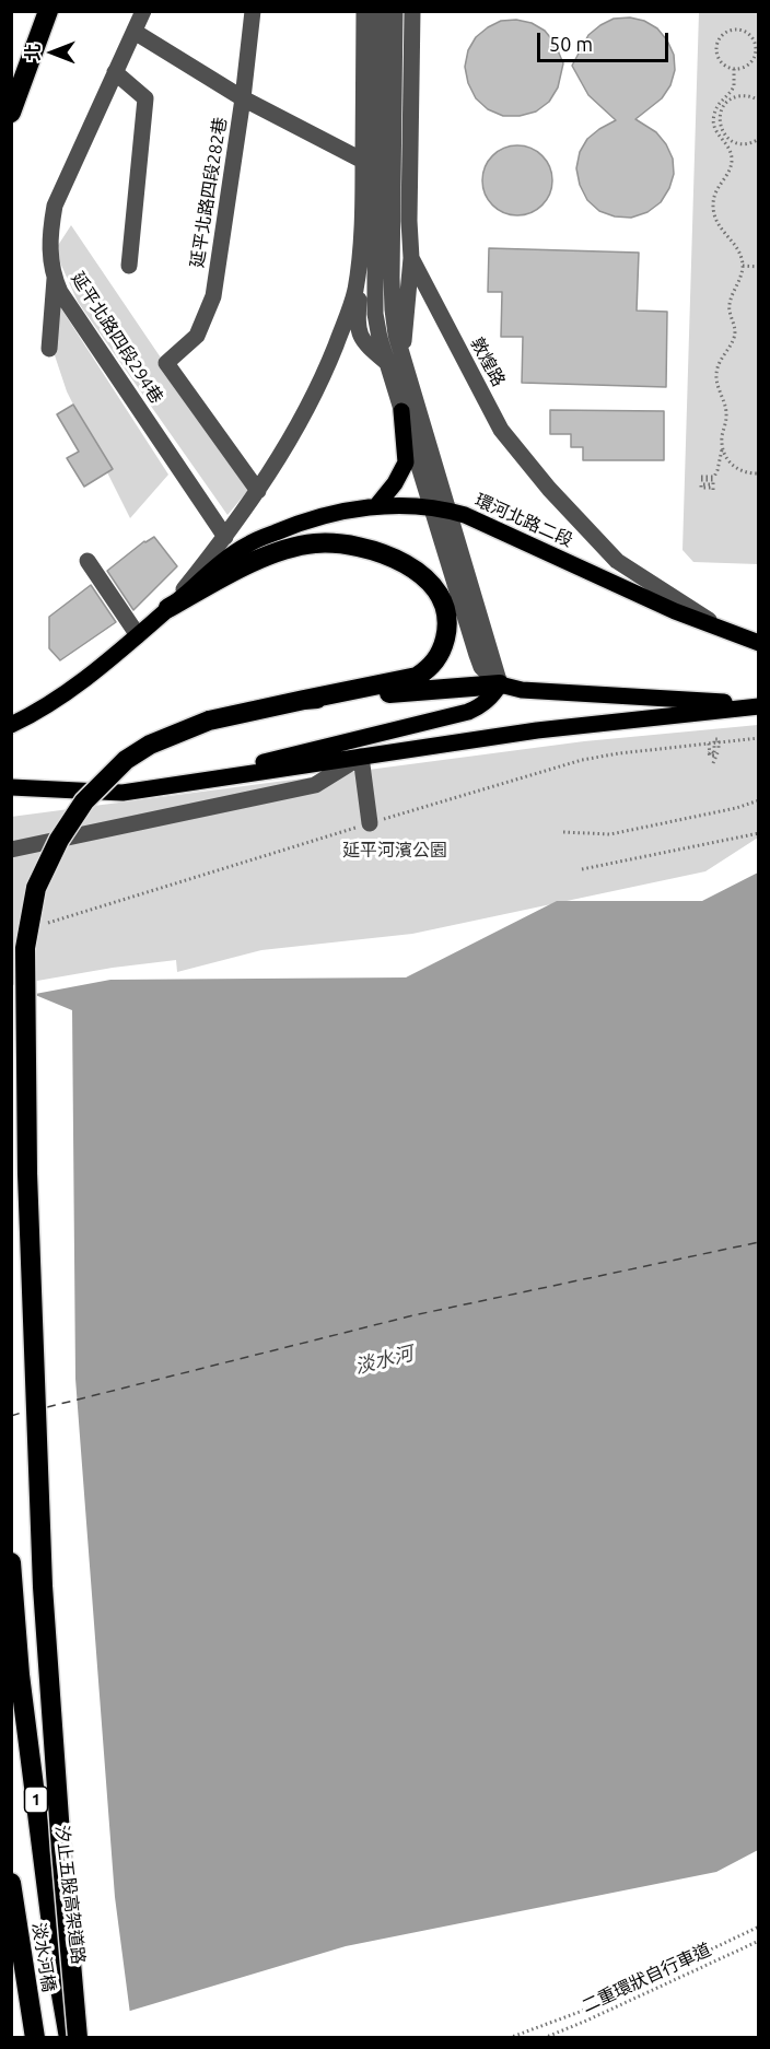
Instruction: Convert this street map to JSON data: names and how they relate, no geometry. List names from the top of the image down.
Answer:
{
  "streets": {
    "highway": ["1", "汐止五股高架道路", "淡水河橋"],
    "main road": ["環河北路二段"],
    "street": ["延平北路四段282巷", "延平北路四段294巷", "敦煌路"],
    "path": ["二重環狀自行車道"]
  },
  "crossings": [
    ["敦煌路", "環河北路二段"]
  ],
  "water": ["淡水河"],
  "parks": ["延平河濱公園"],
  "scale_bar": "50 m",
  "north": "left"
}
